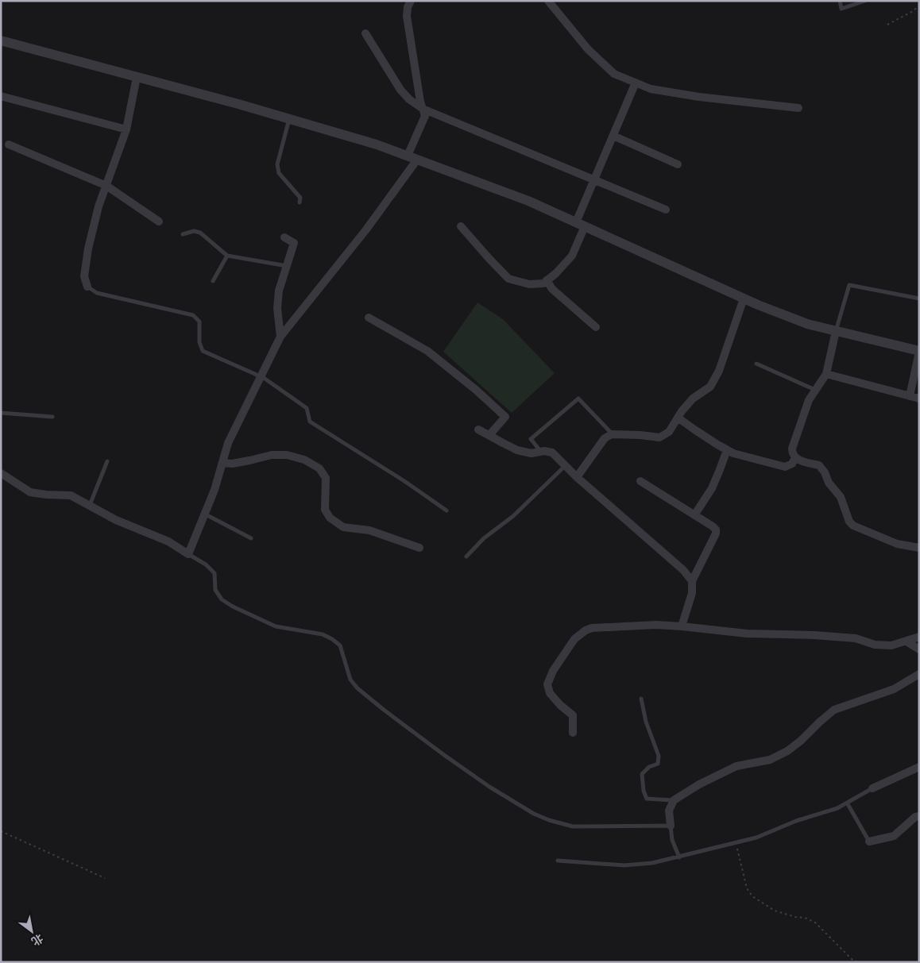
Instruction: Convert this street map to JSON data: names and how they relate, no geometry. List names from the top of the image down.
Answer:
{
  "north": "bottom right"
}
